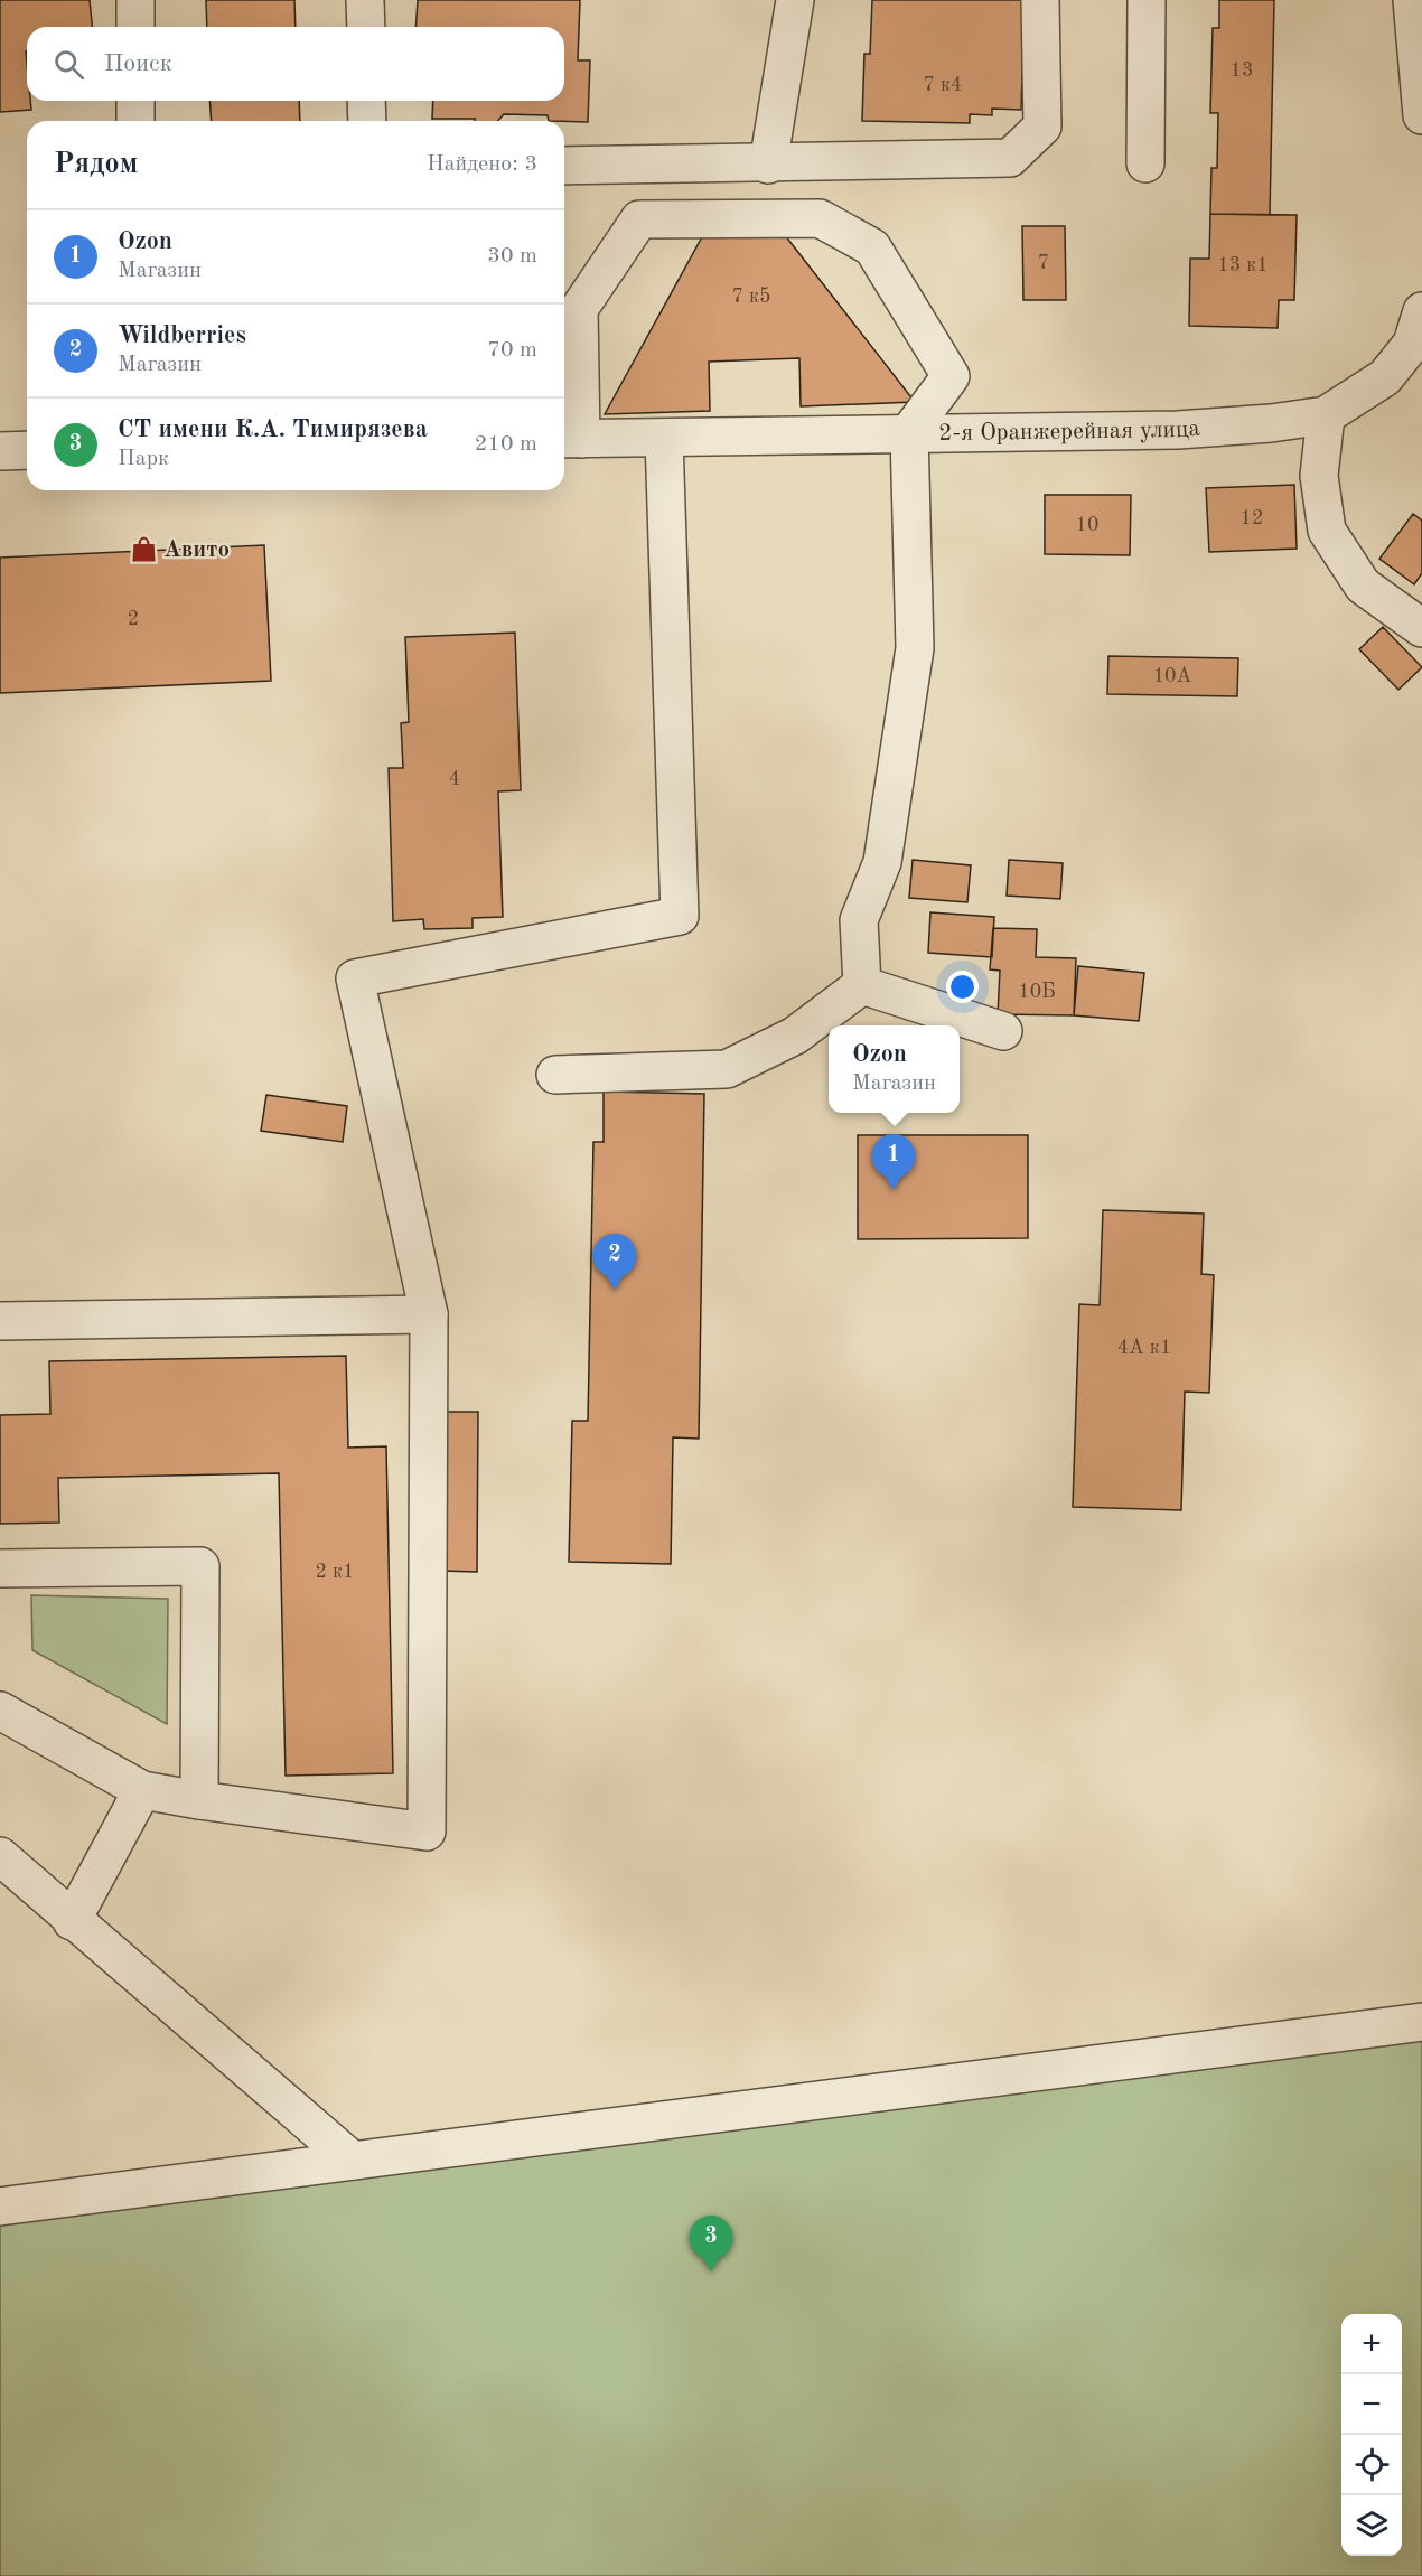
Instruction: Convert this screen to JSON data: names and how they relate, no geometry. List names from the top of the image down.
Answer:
{
  "streets": {
    "street": ["2-я Оранжерейная улица"]
  },
  "places": {
    "shop": ["Авито"]
  },
  "house_numbers": [
    "13",
    "7 к4",
    "7",
    "13 к1",
    "7 к5",
    "12",
    "10",
    "2",
    "10А",
    "4",
    "10Б",
    "4А к1",
    "2 к1"
  ],
  "page": {
    "search": "Поиск",
    "heading": ["Рядом", "Найдено: 3"],
    "list": [
      {
        "mark": "1",
        "name": "Ozon",
        "note": "Магазин",
        "value": "30 m"
      },
      {
        "mark": "2",
        "name": "Wildberries",
        "note": "Магазин",
        "value": "70 m"
      },
      {
        "mark": "3",
        "name": "СТ имени К.А. Тимирязева",
        "note": "Парк",
        "value": "210 m"
      }
    ],
    "popup": ["Ozon", "Магазин"],
    "pins": ["1", "2", "3"],
    "map_buttons": ["+", "−"]
  }
}
